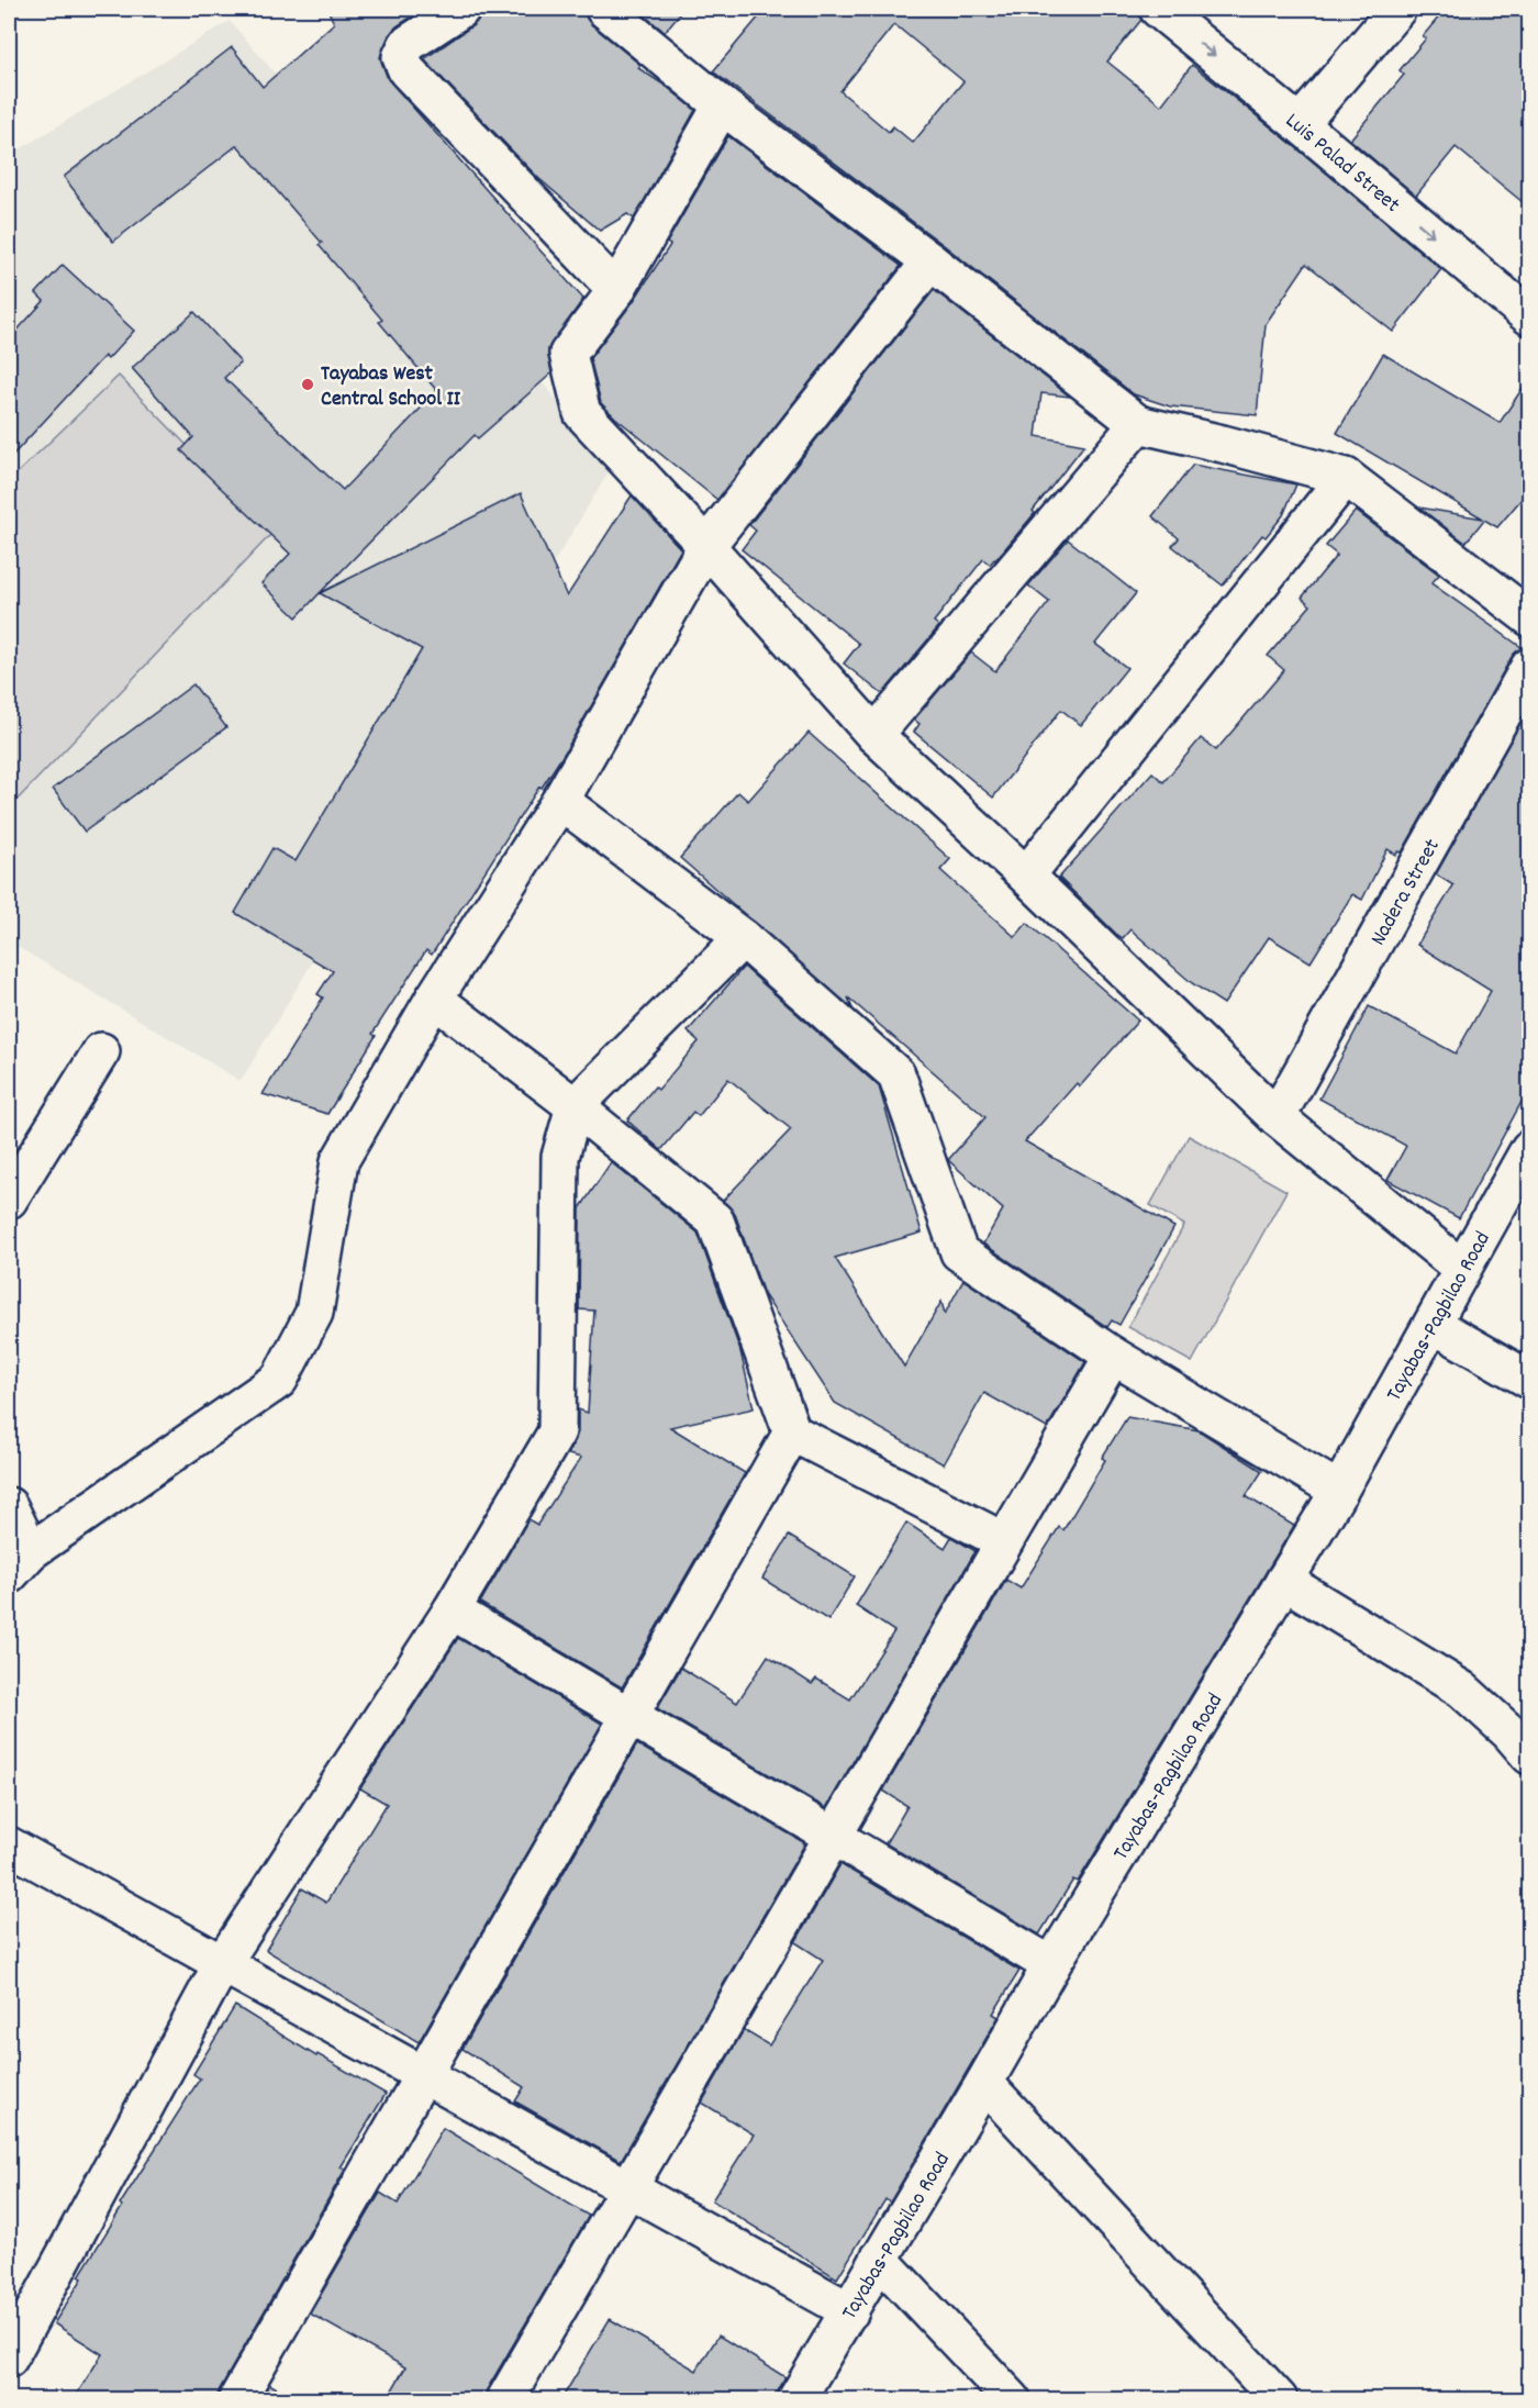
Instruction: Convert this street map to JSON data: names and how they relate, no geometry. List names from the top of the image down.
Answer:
{
  "streets": {
    "street": ["Luis Palad Street", "Nadera Street", "Tayabas-Pagbilao Road"]
  },
  "places": ["Tayabas West Central School II"]
}
